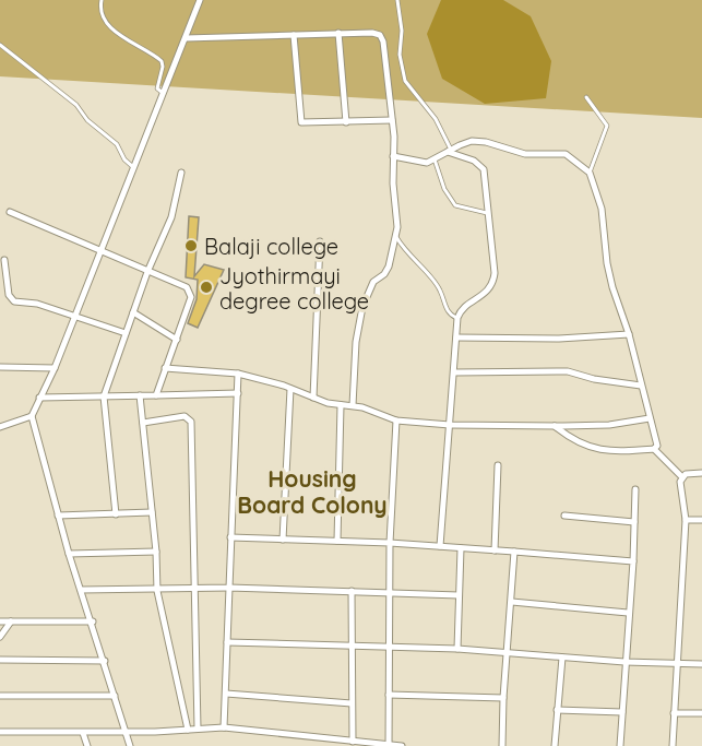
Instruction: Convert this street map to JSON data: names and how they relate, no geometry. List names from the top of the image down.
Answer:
{
  "districts": ["Housing Board Colony"],
  "places": ["Balaji college", "Jyothirmayi degree college"]
}
